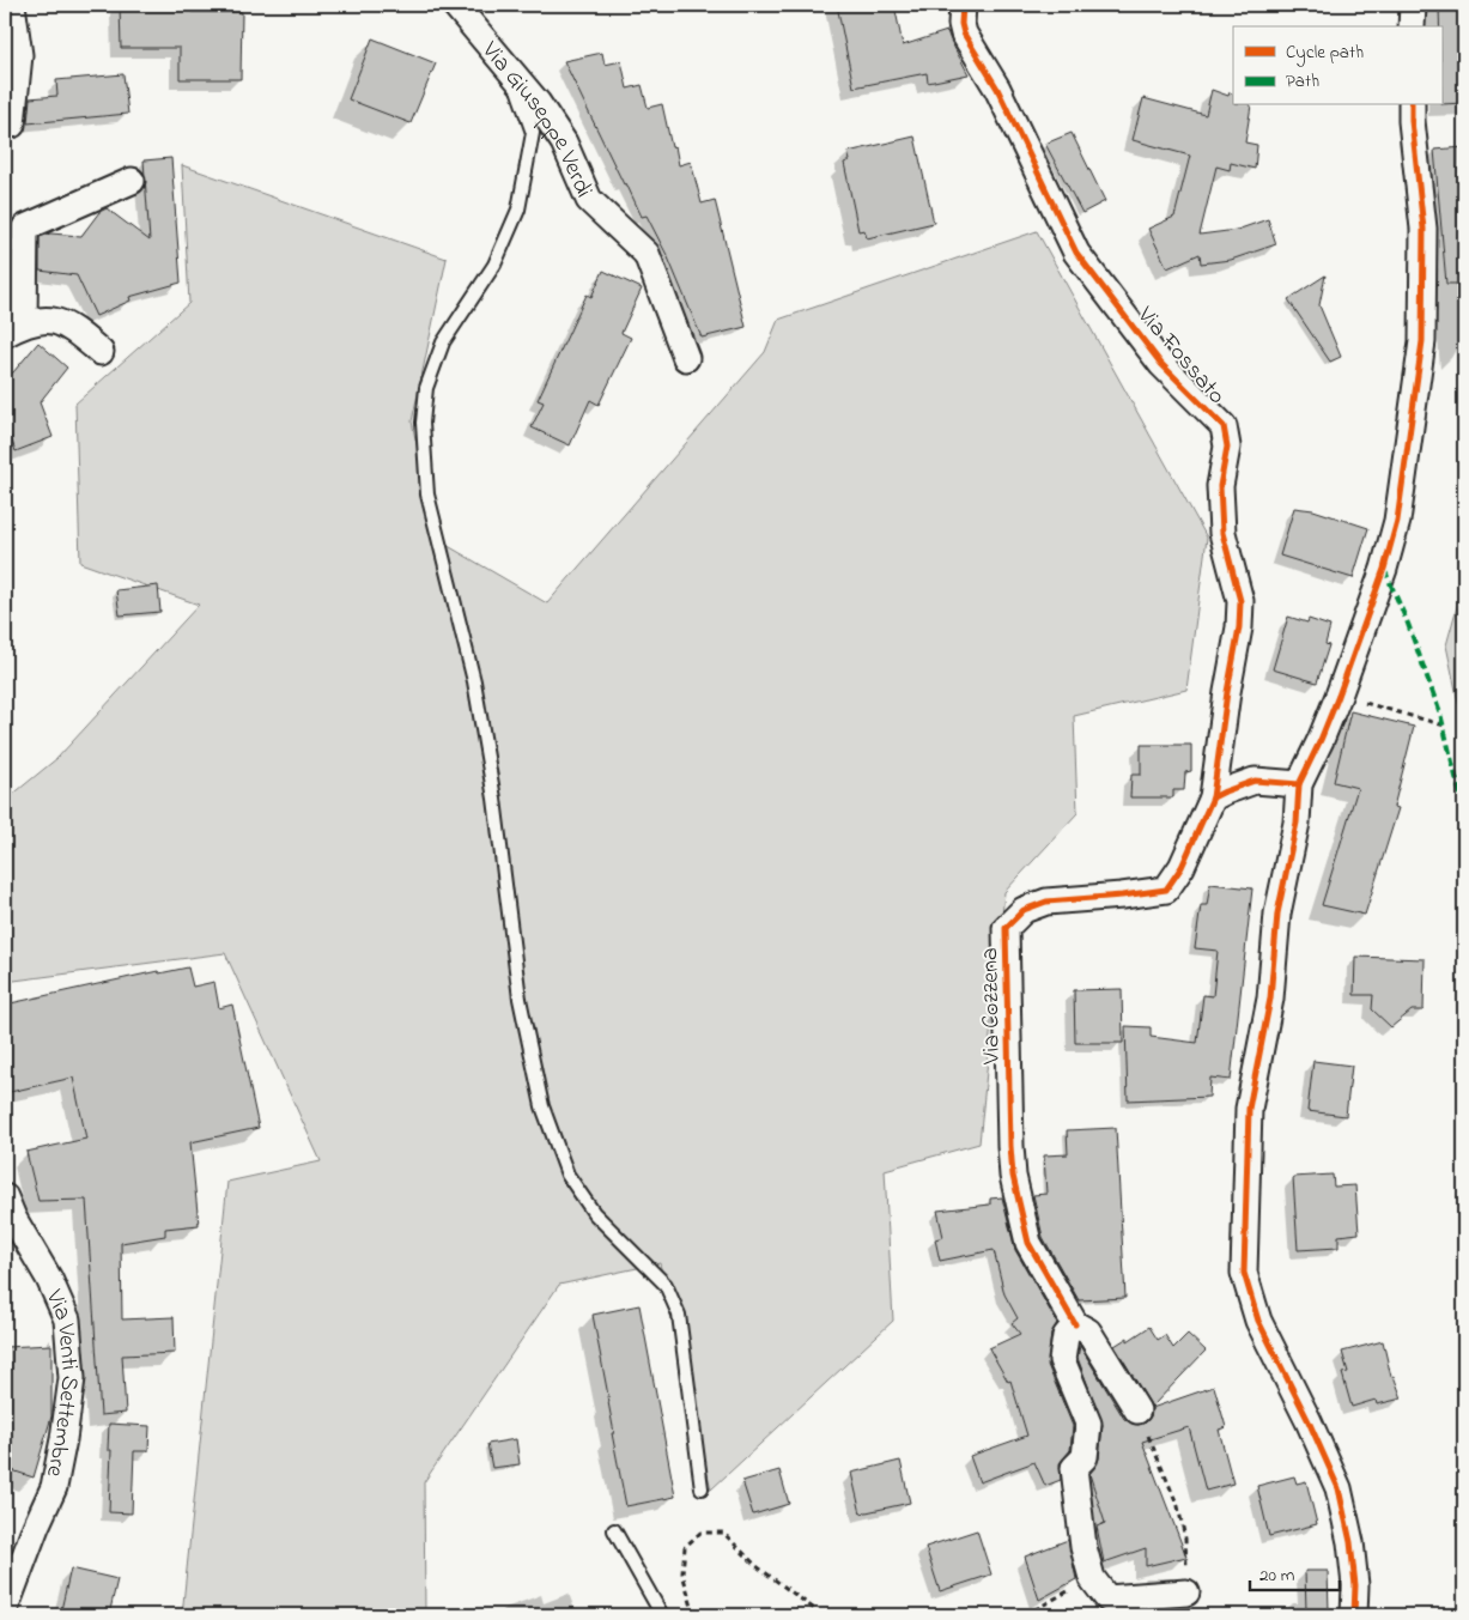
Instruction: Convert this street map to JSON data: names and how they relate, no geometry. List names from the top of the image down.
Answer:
{
  "streets": {
    "street": [
      "Via Giuseppe Verdi",
      "Via Fossato",
      "Via Cozzena",
      "Via Venti Settembre"
    ]
  },
  "crossings": [
    ["Via Fossato", "Via Cozzena"]
  ],
  "legend": ["Cycle path", "Path"],
  "scale_bar": "20 m"
}
